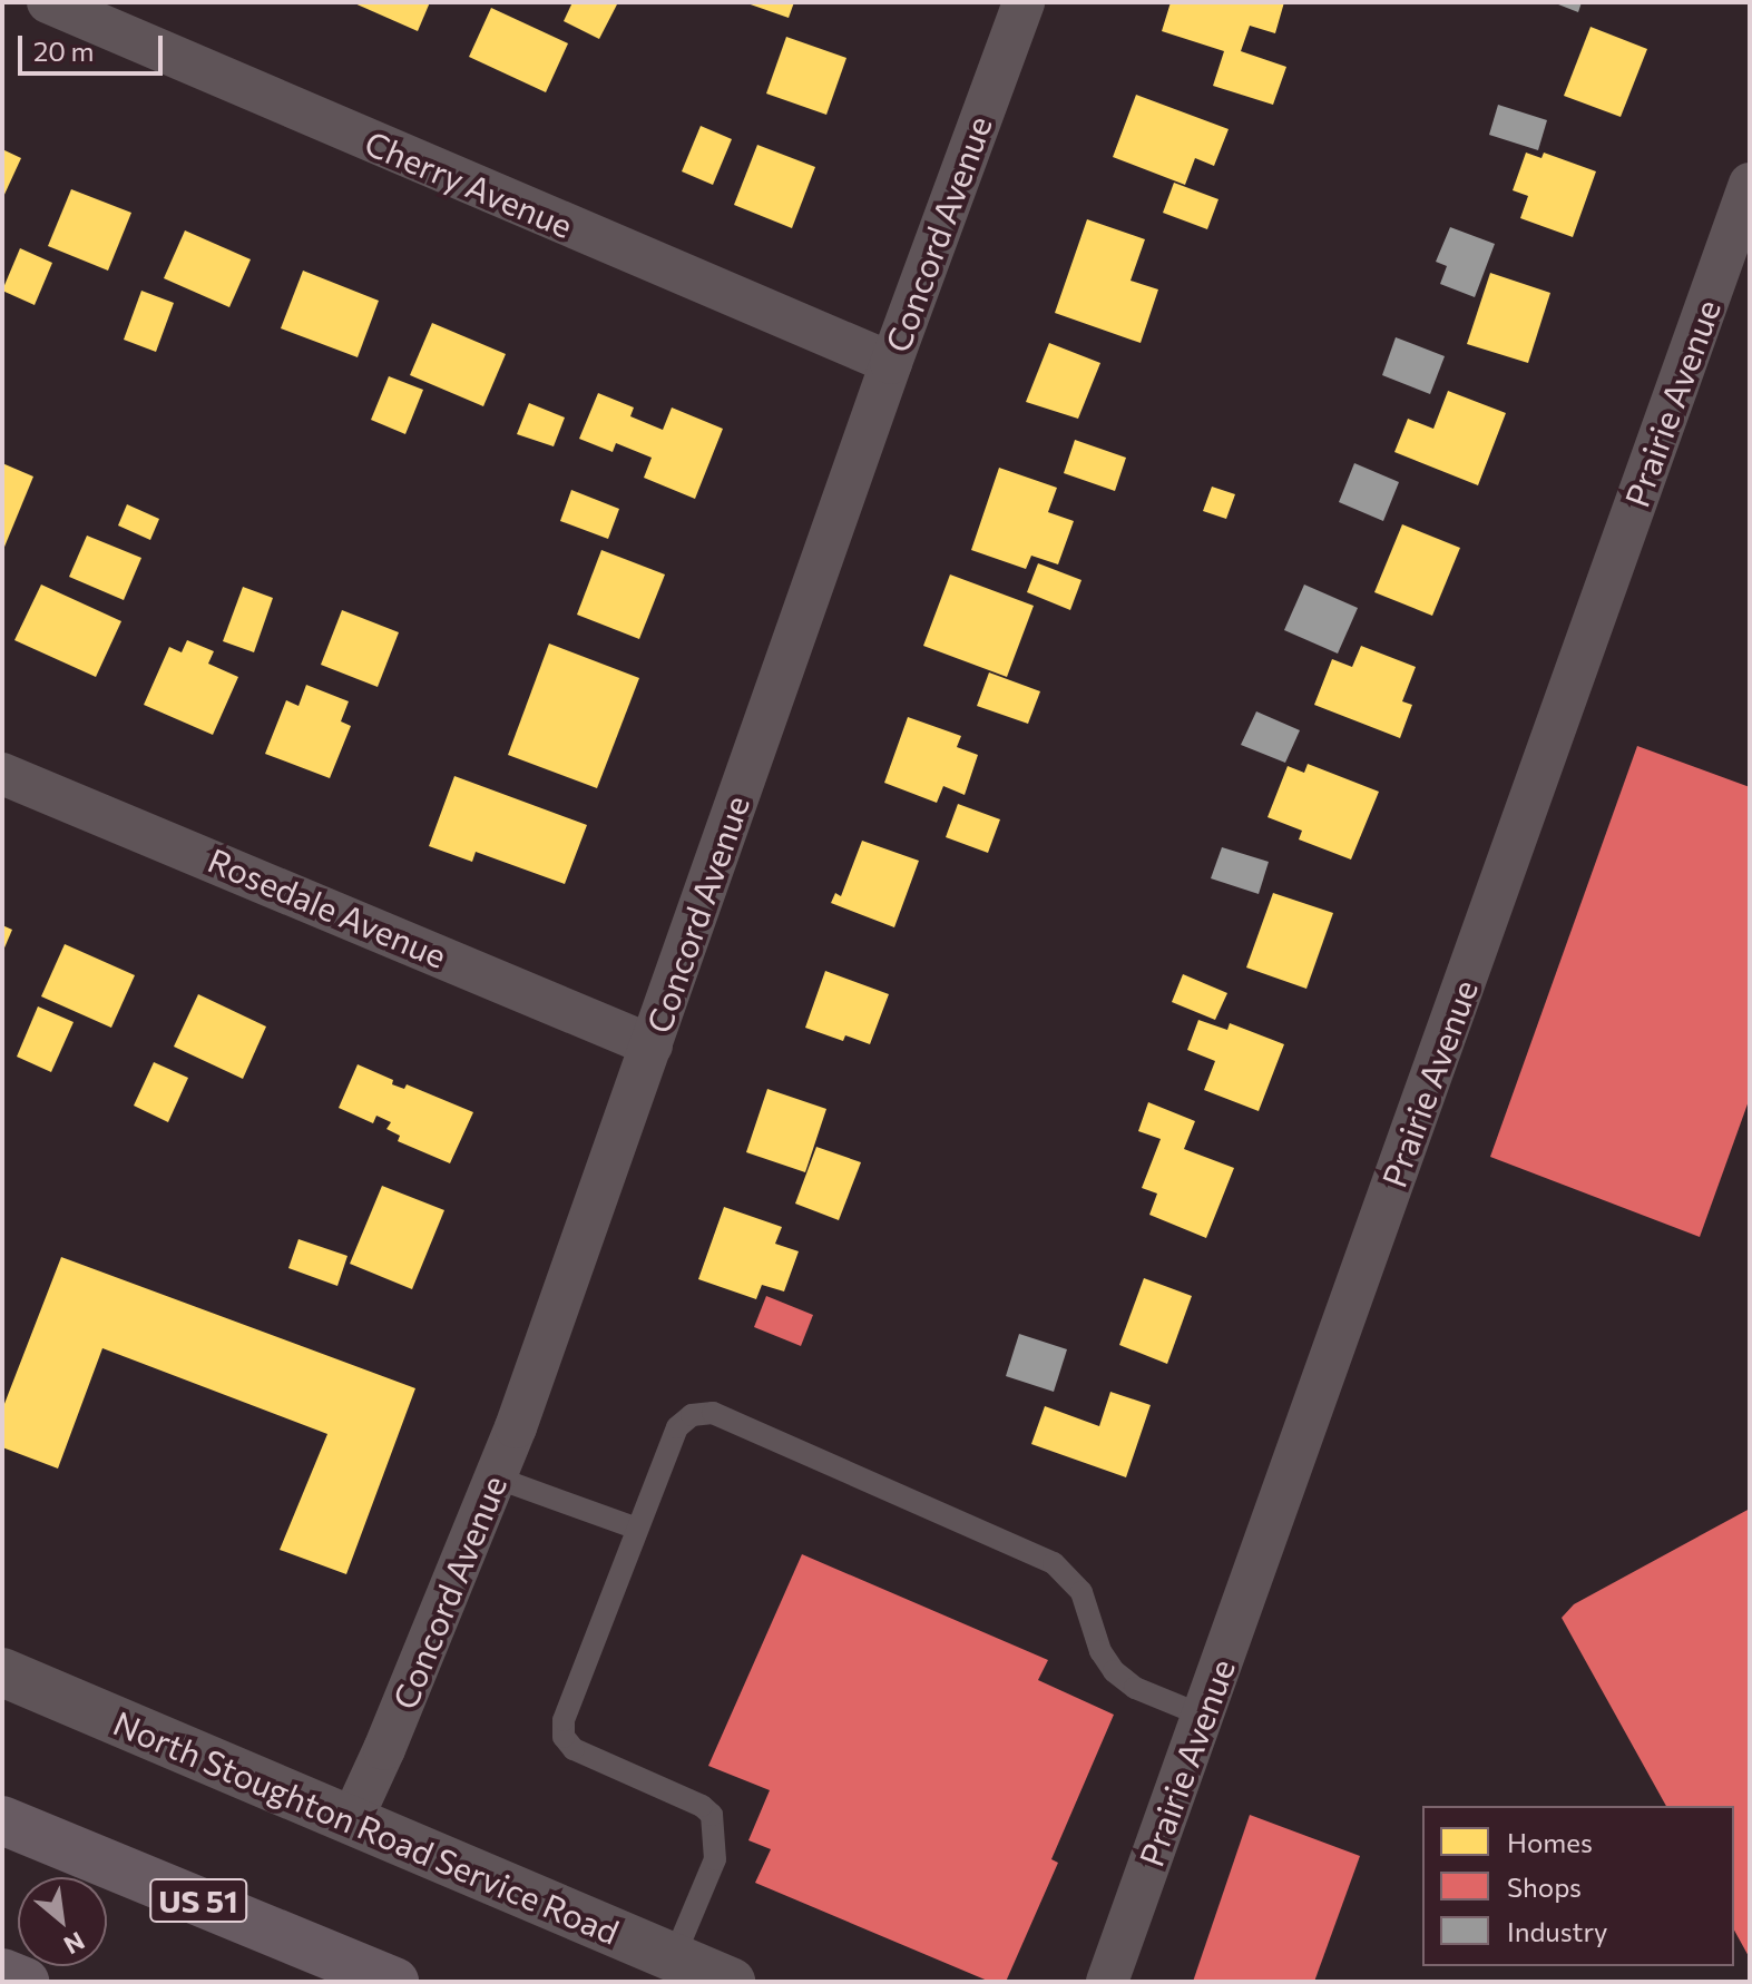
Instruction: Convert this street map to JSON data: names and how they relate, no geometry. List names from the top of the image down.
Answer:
{
  "streets": {
    "main road": ["US 51"],
    "street": [
      "Cherry Avenue",
      "Concord Avenue",
      "Prairie Avenue",
      "Rosedale Avenue",
      "North Stoughton Road Service Road"
    ]
  },
  "crossings": [
    ["Cherry Avenue", "Concord Avenue"],
    ["Concord Avenue", "Rosedale Avenue"],
    ["Concord Avenue", "North Stoughton Road Service Road"]
  ],
  "legend": ["Homes", "Shops", "Industry"],
  "scale_bar": "20 m",
  "north": "bottom right"
}
